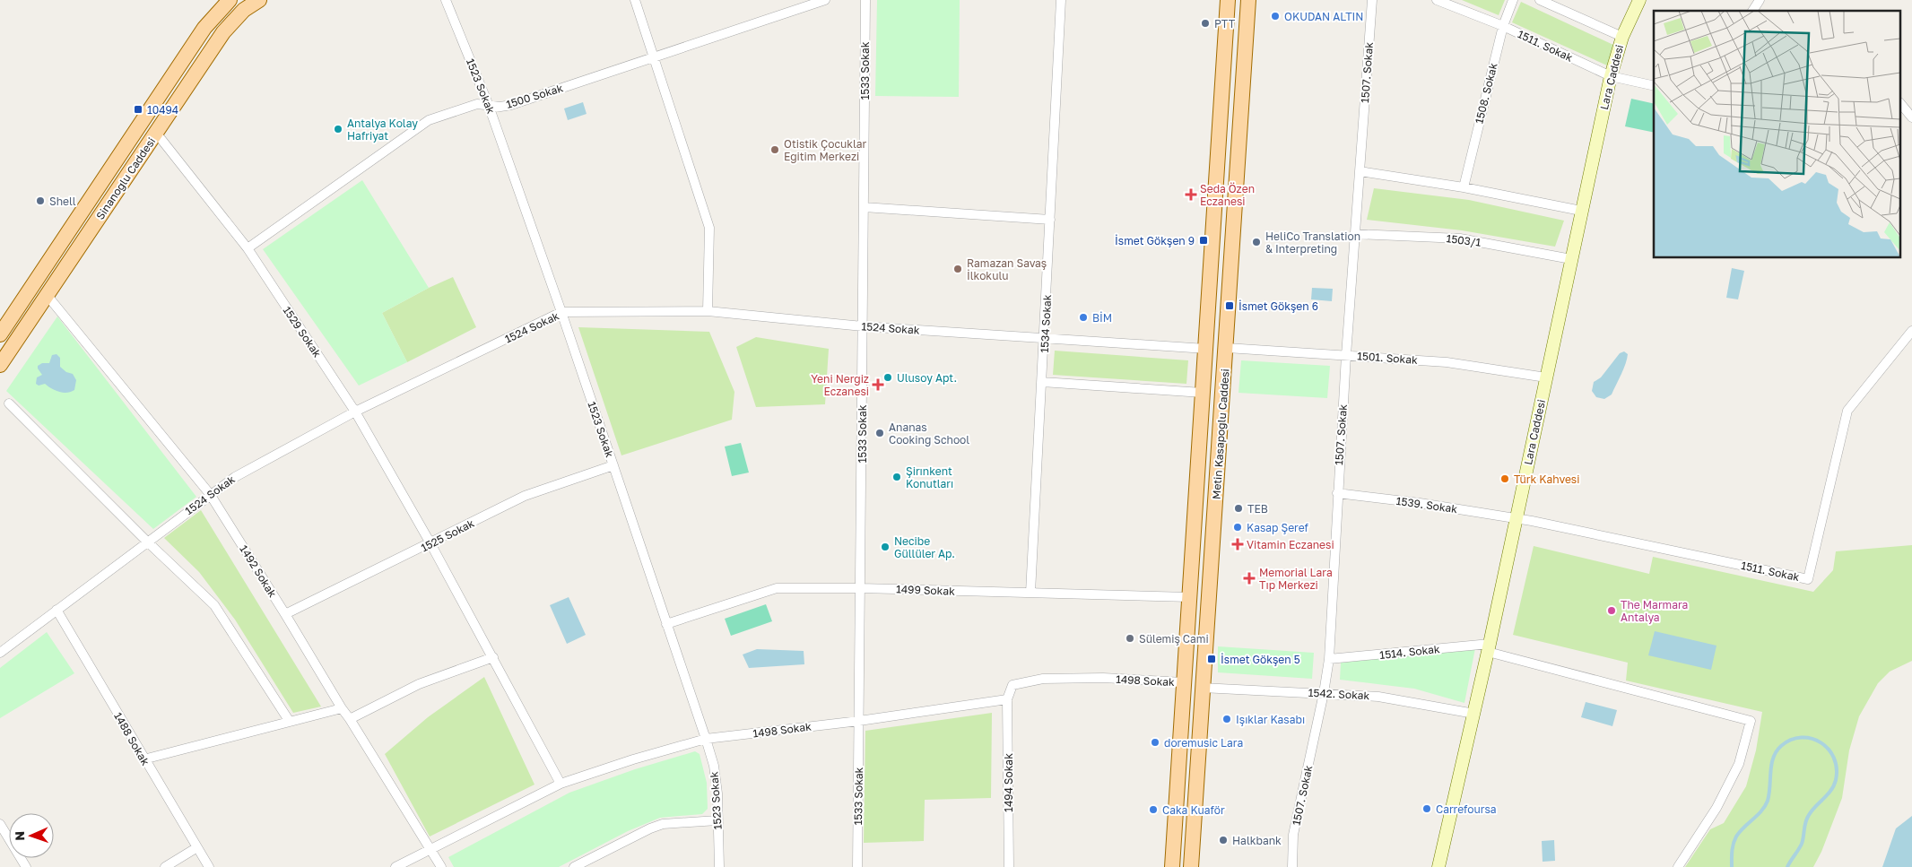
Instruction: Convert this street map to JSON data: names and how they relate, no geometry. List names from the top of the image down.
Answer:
{
  "streets": {
    "main road": ["Si̇nanoğlu Caddesi", "Metin Kasapoğlu Caddesi"],
    "street": [
      "1511. Sokak",
      "1533 Sokak",
      "1507. Sokak",
      "Lara Caddesi",
      "1523 Sokak",
      "1508. Sokak",
      "1500 Sokak",
      "1503/1",
      "1534 Sokak",
      "1524 Sokak",
      "1529 Sokak",
      "1501. Sokak",
      "1539. Sokak",
      "1525 Sokak",
      "1492 Sokak",
      "1499 Sokak",
      "1514. Sokak",
      "1498 Sokak",
      "1542. Sokak",
      "1488 Sokak",
      "1494 Sokak"
    ]
  },
  "crossings": [
    ["1511. Sokak", "Lara Caddesi"],
    ["1511. Sokak", "1508. Sokak"],
    ["1511. Sokak", "1539. Sokak"],
    ["1533 Sokak", "1524 Sokak"],
    ["1533 Sokak", "1499 Sokak"],
    ["1533 Sokak", "1498 Sokak"],
    ["1507. Sokak", "1503/1"],
    ["1507. Sokak", "1501. Sokak"],
    ["1507. Sokak", "1539. Sokak"],
    ["1507. Sokak", "1514. Sokak"],
    ["1507. Sokak", "1542. Sokak"],
    ["Lara Caddesi", "1503/1"],
    ["Lara Caddesi", "1501. Sokak"],
    ["Lara Caddesi", "1539. Sokak"],
    ["Lara Caddesi", "1514. Sokak"],
    ["Lara Caddesi", "1542. Sokak"],
    ["1523 Sokak", "1500 Sokak"],
    ["1523 Sokak", "1524 Sokak"],
    ["1523 Sokak", "1525 Sokak"],
    ["1523 Sokak", "1499 Sokak"],
    ["1523 Sokak", "1498 Sokak"],
    ["1500 Sokak", "1529 Sokak"],
    ["Si̇nanoğlu Caddesi", "1529 Sokak"],
    ["Si̇nanoğlu Caddesi", "1492 Sokak"],
    ["1534 Sokak", "1524 Sokak"],
    ["1534 Sokak", "1499 Sokak"],
    ["1524 Sokak", "1529 Sokak"],
    ["1524 Sokak", "Metin Kasapoğlu Caddesi"],
    ["1524 Sokak", "1492 Sokak"],
    ["1524 Sokak", "1488 Sokak"],
    ["1529 Sokak", "1525 Sokak"],
    ["1529 Sokak", "1498 Sokak"],
    ["1501. Sokak", "Metin Kasapoğlu Caddesi"],
    ["Metin Kasapoğlu Caddesi", "1499 Sokak"],
    ["Metin Kasapoğlu Caddesi", "1498 Sokak"],
    ["Metin Kasapoğlu Caddesi", "1542. Sokak"],
    ["1525 Sokak", "1492 Sokak"],
    ["1492 Sokak", "1498 Sokak"],
    ["1498 Sokak", "1494 Sokak"]
  ],
  "places": {
    "other": [
      "OKUDAN ALTIN",
      "PTT",
      "Antalya Kolay Hafriyat",
      "Otistik Çocuklar Eğitim Merkezi",
      "Shell",
      "HeliCo Translation & Interpreting",
      "Ramazan Savaş İlkokulu",
      "BİM",
      "Ulusoy Apt.",
      "Ananas Cooking School",
      "Şirınkent Konutları",
      "Türk Kahvesi",
      "TEB",
      "Kasap Şeref",
      "Necibe Güllüler Ap.",
      "The Marmara Antalya",
      "Sülemiş Cami",
      "Işıklar Kasabı",
      "doremusic Lara",
      "Carrefoursa",
      "Caka Kuaför",
      "Halkbank"
    ],
    "transit": [
      "10494",
      "İsmet Gökşen 9",
      "İsmet Gökşen 6",
      "İsmet Gökşen 5"
    ],
    "health": [
      "Seda Özen Eczanesi",
      "Yeni Nergiz Eczanesi",
      "Vitamin Eczanesi",
      "Memorial Lara Tıp Merkezi"
    ]
  },
  "north": "left"
}
